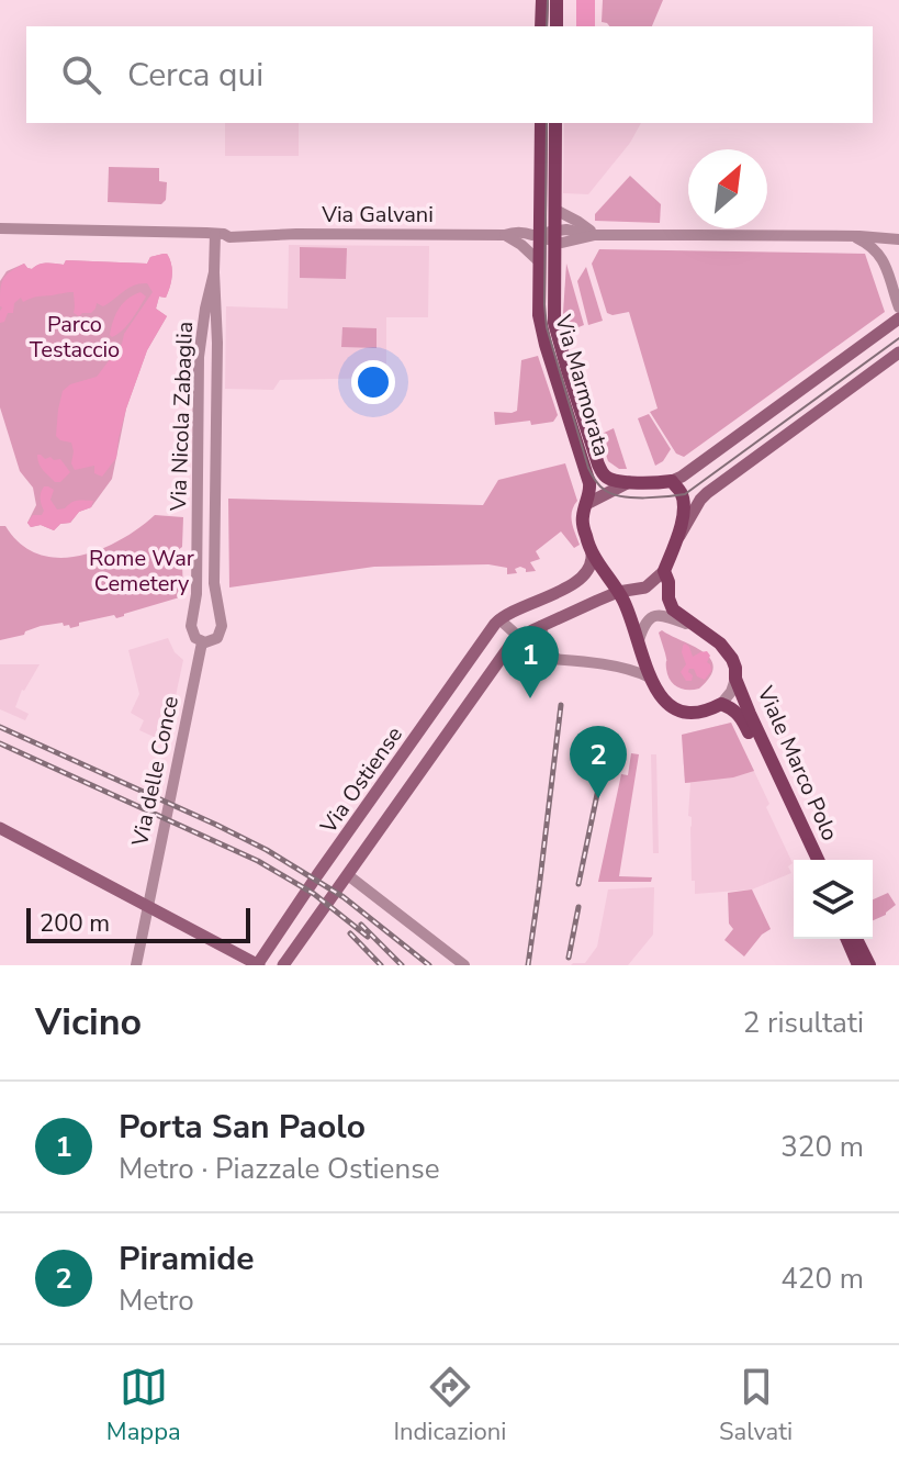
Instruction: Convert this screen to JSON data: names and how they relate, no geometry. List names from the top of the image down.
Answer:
{
  "streets": {
    "main road": ["Via Marmorata", "Viale Marco Polo", "Via Ostiense"],
    "street": ["Via Galvani", "Via Nicola Zabaglia", "Via delle Conce"]
  },
  "crossings": [
    ["Via Galvani", "Via Marmorata"],
    ["Via Galvani", "Via Nicola Zabaglia"],
    ["Via Marmorata", "Via Ostiense"],
    ["Via Nicola Zabaglia", "Via delle Conce"]
  ],
  "parks": ["Parco Testaccio", "Rome War Cemetery"],
  "scale_bar": "200 m",
  "north": "top right",
  "page": {
    "search": "Cerca qui",
    "pins": ["1", "2"],
    "scale": "200 m",
    "heading": ["Vicino", "2 risultati"],
    "list": [
      {
        "mark": "1",
        "name": "Porta San Paolo",
        "note": "Metro · Piazzale Ostiense",
        "value": "320 m"
      },
      {
        "mark": "2",
        "name": "Piramide",
        "note": "Metro",
        "value": "420 m"
      }
    ],
    "nav": ["Mappa", "Indicazioni", "Salvati"]
  }
}
